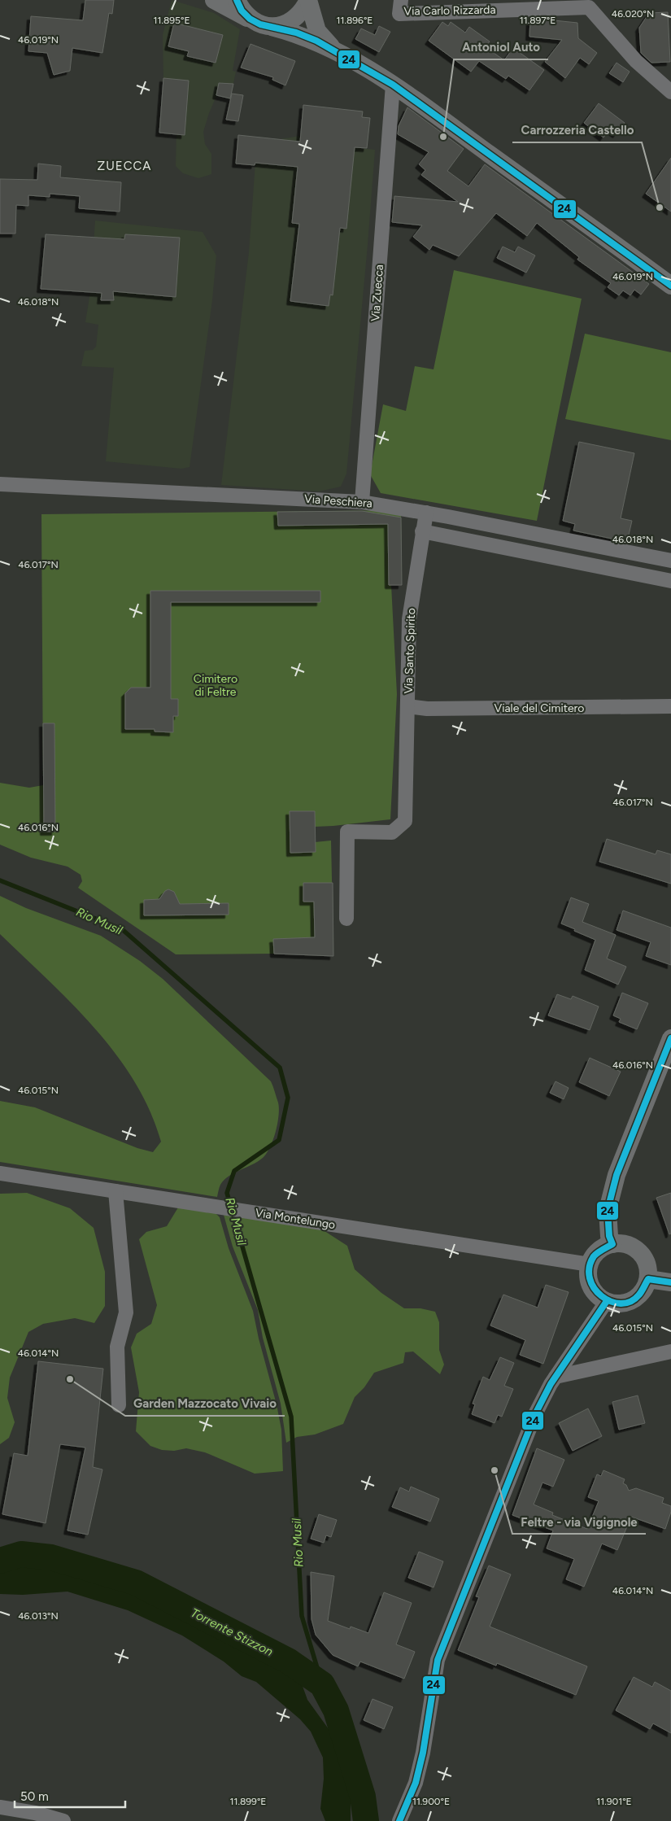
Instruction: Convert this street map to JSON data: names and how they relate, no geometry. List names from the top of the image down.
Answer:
{
  "streets": {
    "street": [
      "Via Carlo Rizzarda",
      "Via Zuecca",
      "Via Peschiera",
      "Via Santo Spirito",
      "Viale del Cimitero",
      "Via Montelungo"
    ]
  },
  "crossings": [
    ["Via Zuecca", "Via Peschiera"],
    ["Via Peschiera", "Via Santo Spirito"],
    ["Via Santo Spirito", "Viale del Cimitero"]
  ],
  "districts": ["ZUECCA"],
  "water": ["Rio Musil", "Torrente Stizzon"],
  "parks": ["Cimitero di Feltre"],
  "places": [
    "Antoniol Auto",
    "Carrozzeria Castello",
    "Garden Mazzocato Vivaio",
    "Feltre - via Vigignole"
  ],
  "lines": ["transit line 24"],
  "scale_bar": "50 m",
  "coordinates": [
    "46.020°N",
    "11.895°E",
    "11.896°E",
    "11.897°E",
    "46.019°N",
    "46.018°N",
    "46.017°N",
    "46.016°N",
    "46.015°N",
    "46.014°N",
    "46.013°N",
    "11.899°E",
    "11.900°E",
    "11.901°E"
  ]
}
